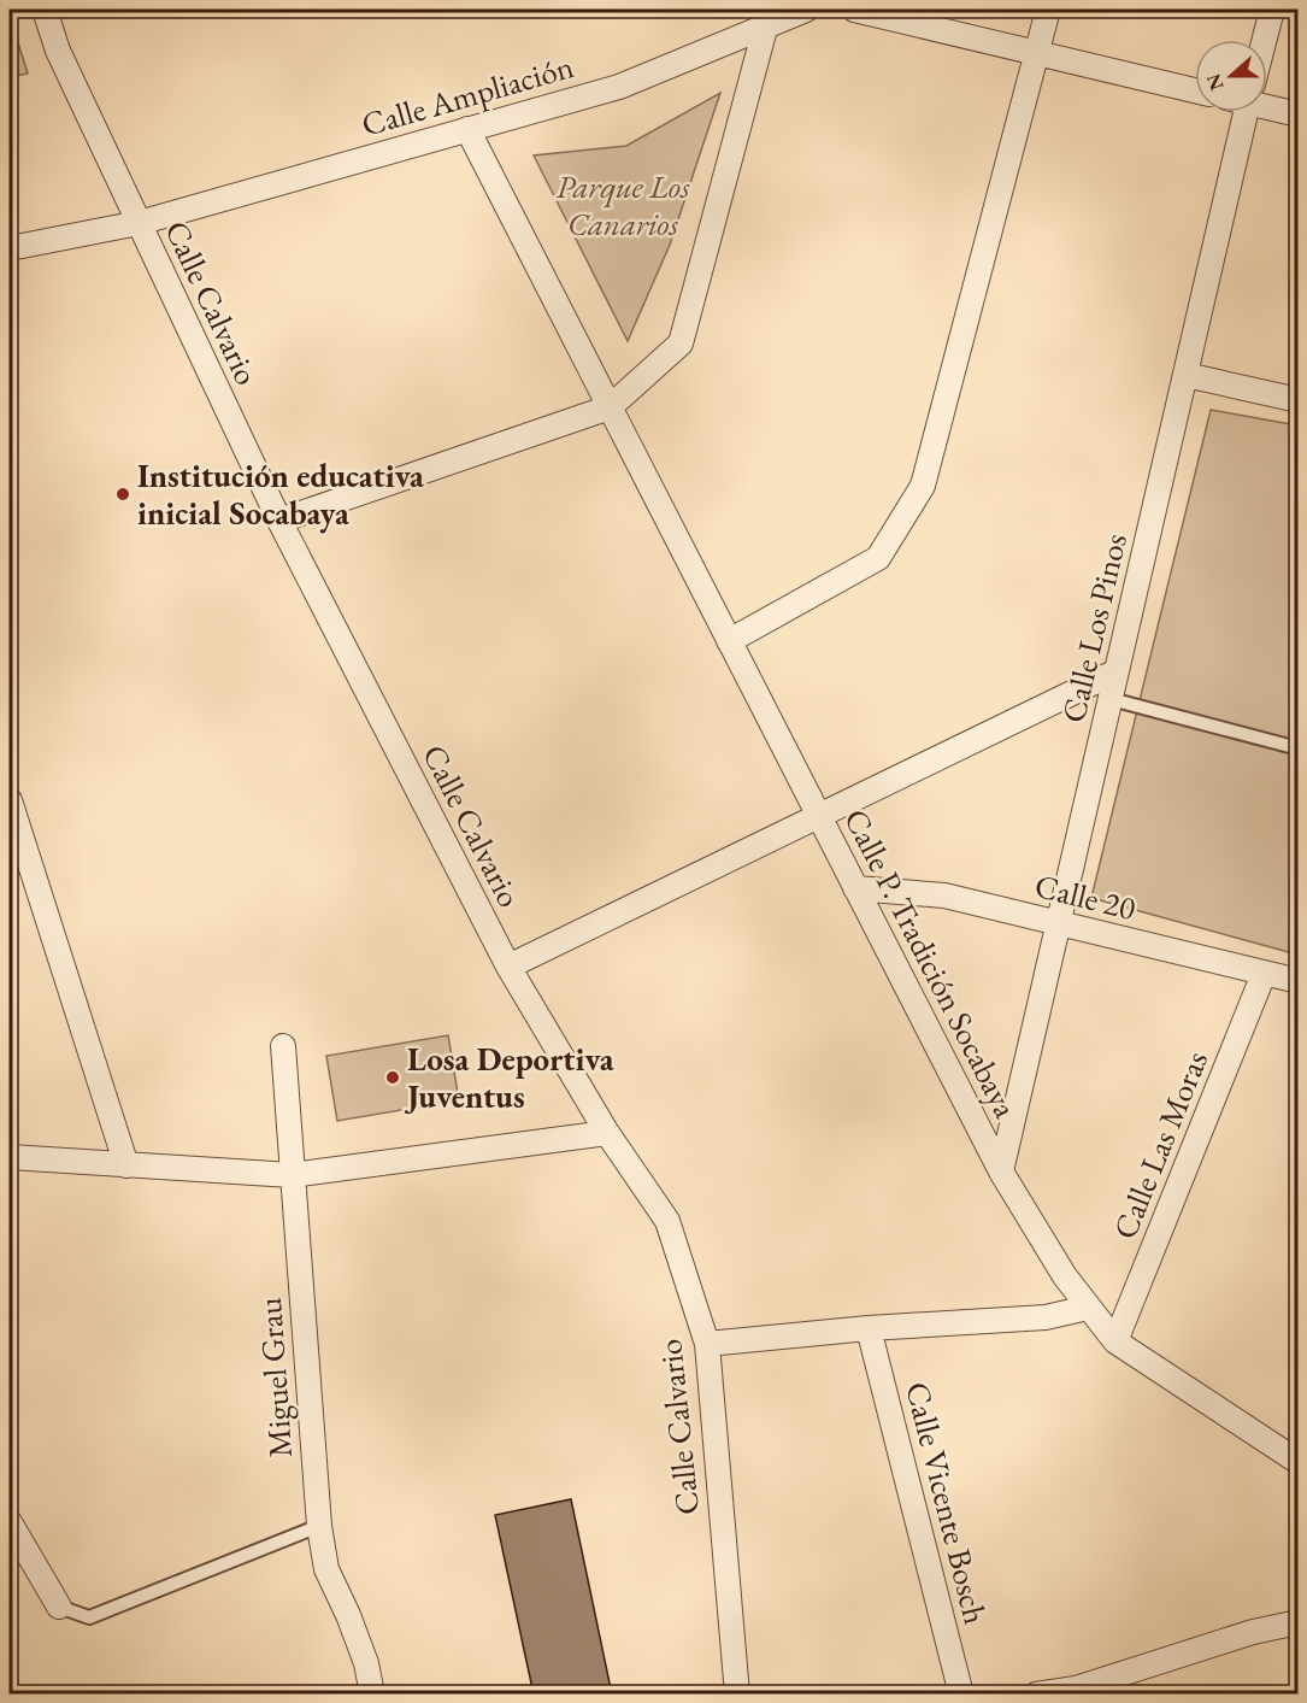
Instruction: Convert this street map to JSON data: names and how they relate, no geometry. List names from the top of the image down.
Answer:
{
  "streets": {
    "street": [
      "Calle Ampliación",
      "Calle Calvario",
      "Calle Los Pinos",
      "Calle 20",
      "Calle P. Tradición Socabaya",
      "Calle Las Moras",
      "Miguel Grau",
      "Calle Vicente Bosch"
    ]
  },
  "crossings": [
    ["Calle Ampliación", "Calle Calvario"],
    ["Calle Ampliación", "Calle P. Tradición Socabaya"],
    ["Calle Los Pinos", "Calle 20"],
    ["Calle Los Pinos", "Calle P. Tradición Socabaya"],
    ["Calle 20", "Calle P. Tradición Socabaya"],
    ["Calle 20", "Calle Las Moras"],
    ["Calle P. Tradición Socabaya", "Calle Las Moras"]
  ],
  "parks": ["Parque Los Canarios"],
  "places": ["Institución educativa inicial Socabaya", "Losa Deportiva Juventus"],
  "north": "left"
}
